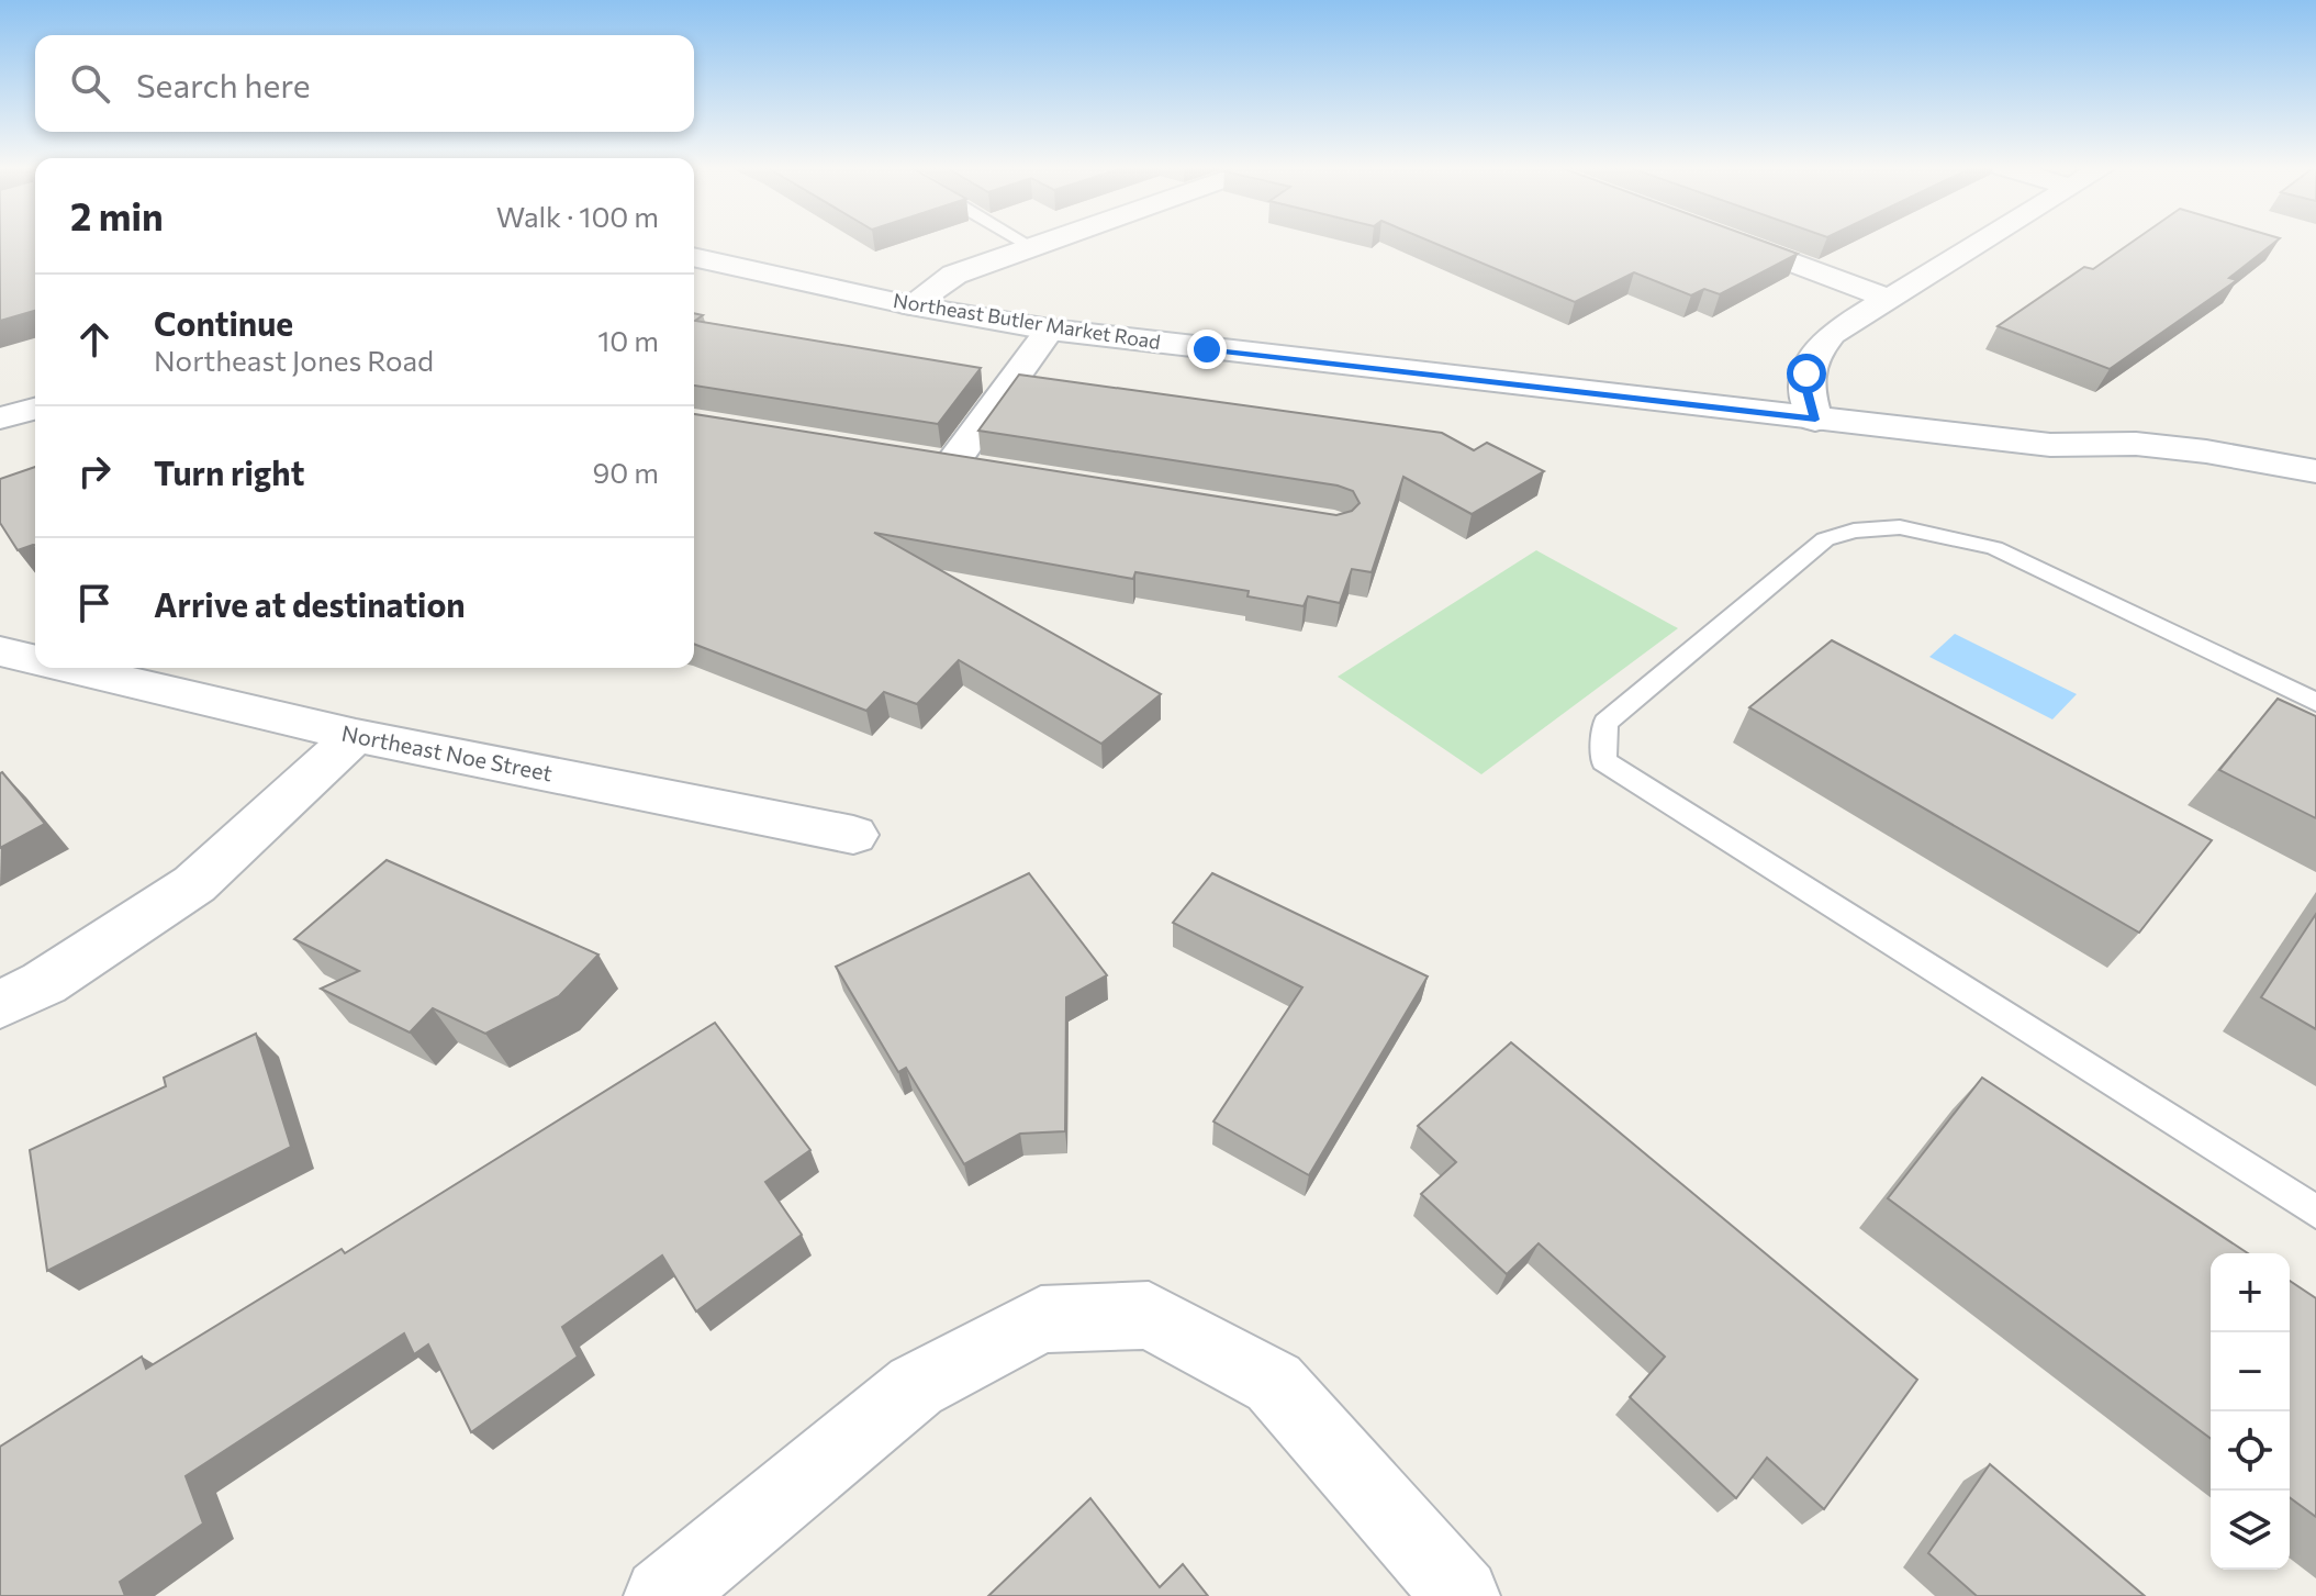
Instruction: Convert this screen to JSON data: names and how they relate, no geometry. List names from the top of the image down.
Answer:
{
  "streets": {
    "street": ["Northeast Butler Market Road", "Northeast Noe Street"]
  },
  "page": {
    "search": "Search here",
    "heading": ["2 min", "Walk · 100 m"],
    "list": [
      ["Continue", "Northeast Jones Road", "10 m"],
      ["Turn right", "90 m"],
      "Arrive at destination"
    ],
    "map_buttons": ["+", "−"]
  }
}
